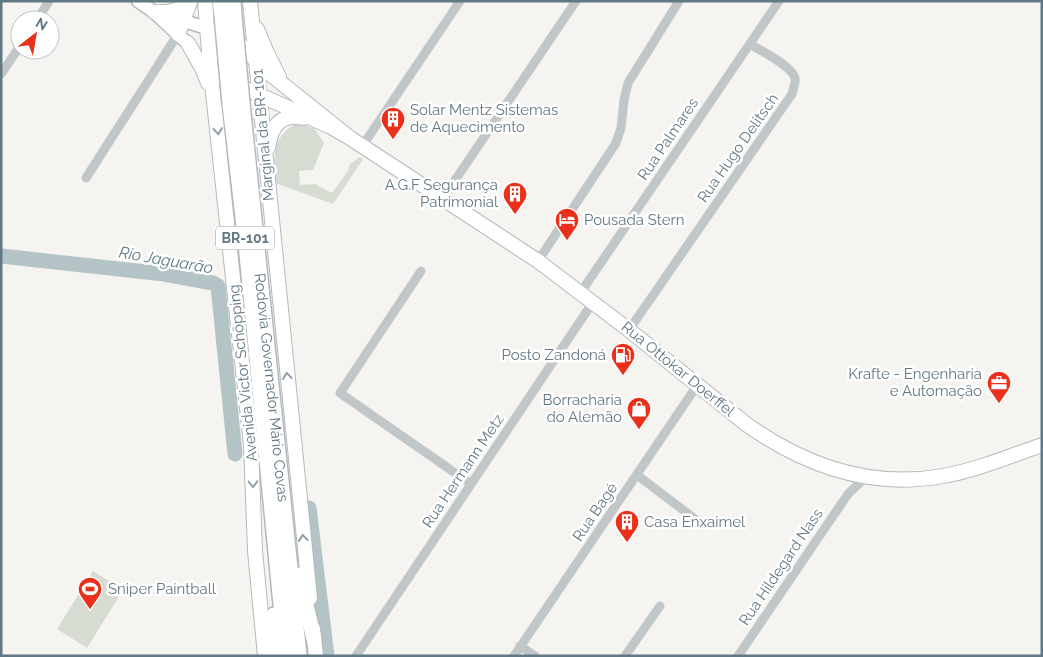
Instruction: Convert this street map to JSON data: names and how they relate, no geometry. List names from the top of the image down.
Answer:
{
  "streets": {
    "highway": ["BR-101", "Rodovia Governador Mário Covas"],
    "main road": ["Marginal da BR-101", "Rua Ottokar Doerffel", "Avenida Victor Schöpping"],
    "street": [
      "Rua Palmares",
      "Rua Hugo Delitsch",
      "Rua Hermann Metz",
      "Rua Bagé",
      "Rua Hildegard Nass"
    ]
  },
  "crossings": [
    ["Marginal da BR-101", "Rua Ottokar Doerffel"],
    ["Marginal da BR-101", "Avenida Victor Schöpping"],
    ["Rua Palmares", "Rua Hugo Delitsch"],
    ["Rua Palmares", "Rua Ottokar Doerffel"],
    ["Rua Hugo Delitsch", "Rua Ottokar Doerffel"],
    ["Rua Ottokar Doerffel", "Avenida Victor Schöpping"],
    ["Rua Ottokar Doerffel", "Rua Hermann Metz"],
    ["Rua Ottokar Doerffel", "Rua Bagé"],
    ["Rua Ottokar Doerffel", "Rua Hildegard Nass"]
  ],
  "one_way": ["Marginal da BR-101", "Avenida Victor Schöpping"],
  "water": ["Rio Jaguarão"],
  "places": {
    "building": ["Solar Mentz Sistemas de Aquecimento", "A.G.F Segurança Patrimonial", "Casa Enxaimel"],
    "hotel": ["Pousada Stern"],
    "fuel station": ["Posto Zandoná"],
    "office": ["Krafte - Engenharia e Automação"],
    "shop": ["Borracharia do Alemão"],
    "sports": ["Sniper Paintball"]
  },
  "north": "top right"
}
